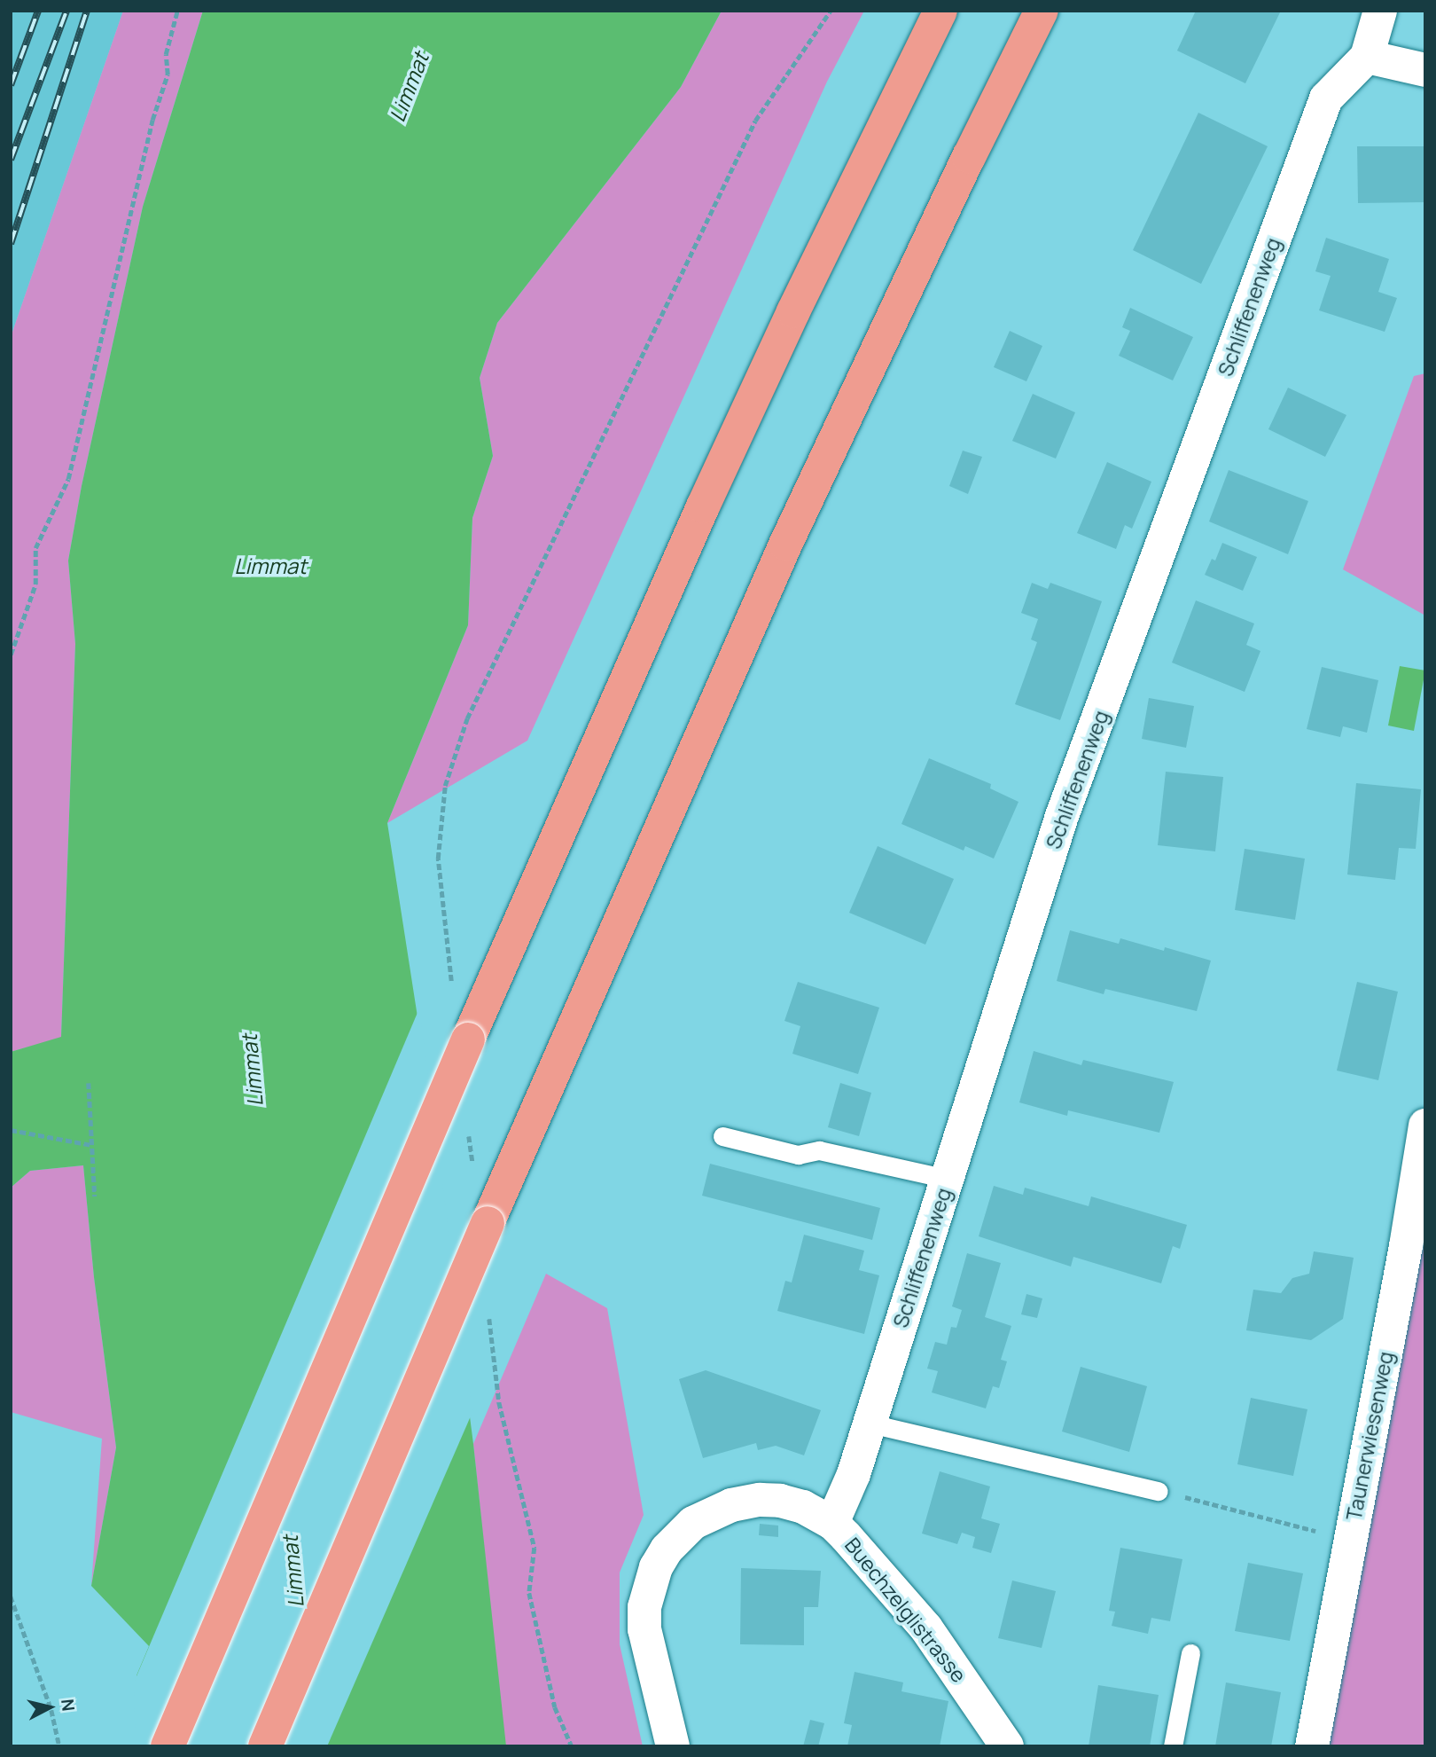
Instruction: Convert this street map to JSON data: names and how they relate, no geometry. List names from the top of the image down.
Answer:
{
  "streets": {
    "street": ["Schliffenenweg", "Taunerwiesenweg", "Buechzelglistrasse"]
  },
  "crossings": [
    ["Schliffenenweg", "Buechzelglistrasse"]
  ],
  "water": ["Limmat"],
  "north": "right"
}
